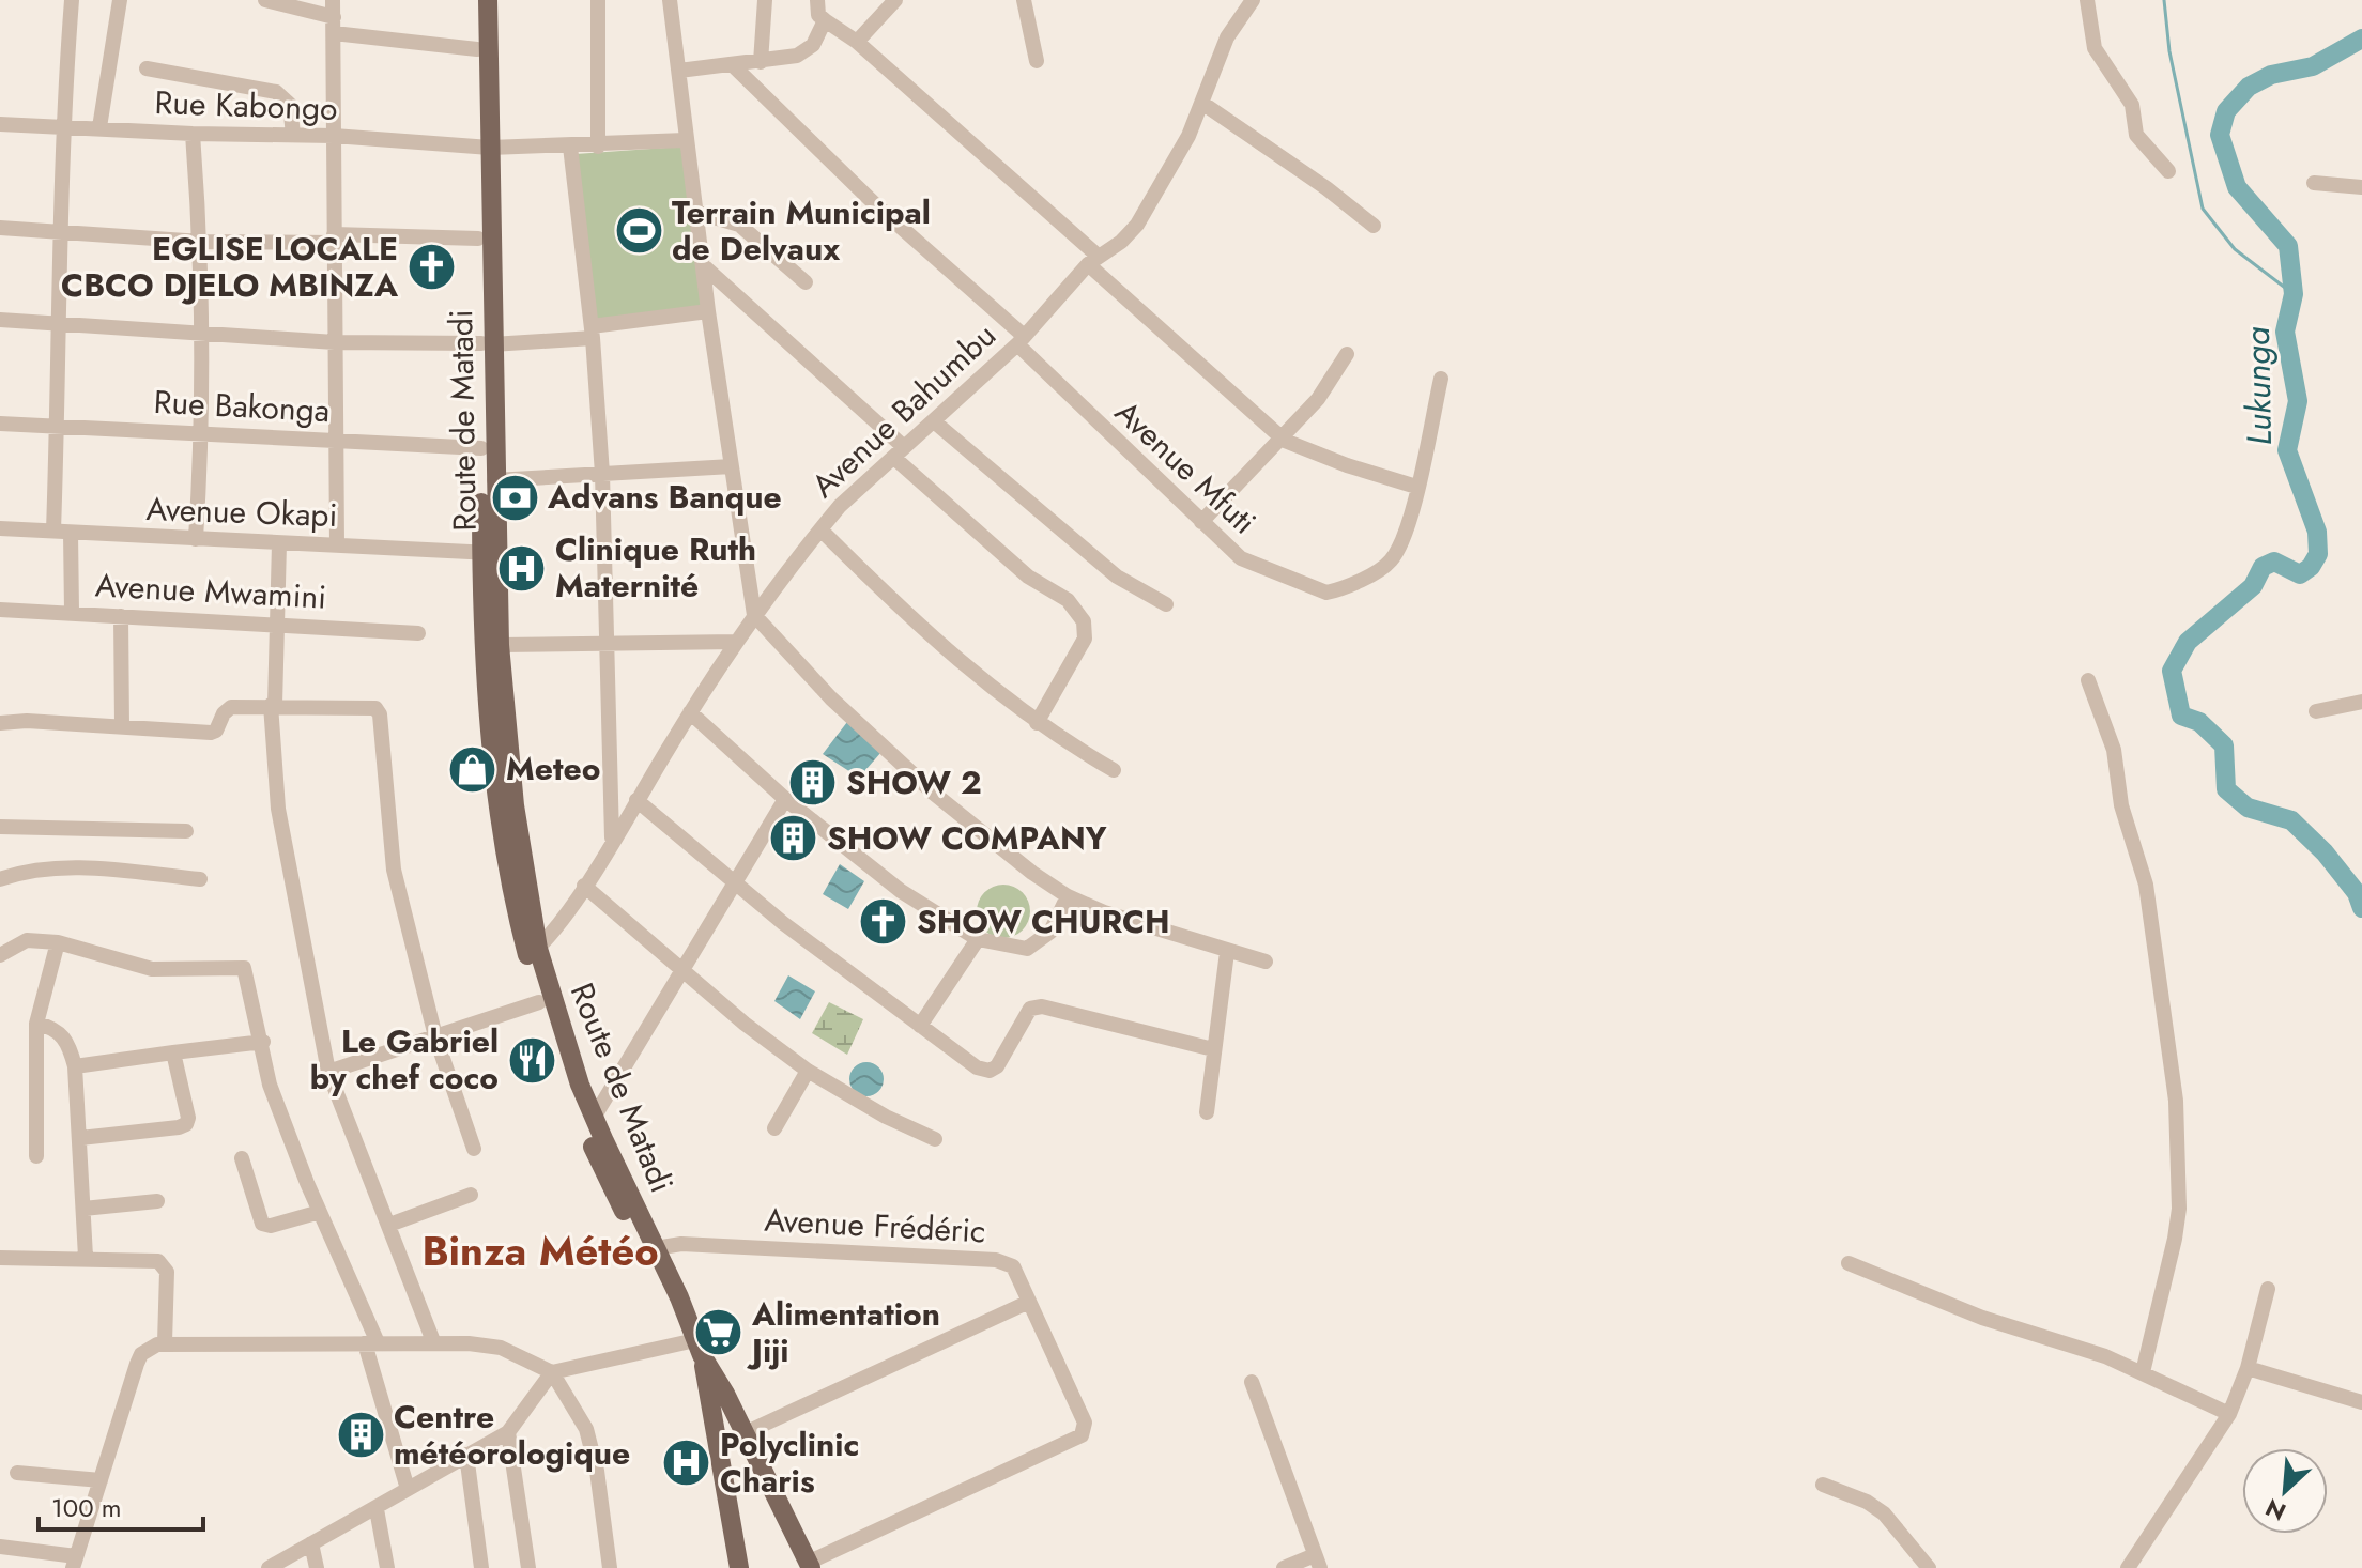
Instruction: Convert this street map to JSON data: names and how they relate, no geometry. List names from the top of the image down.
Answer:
{
  "streets": {
    "main road": ["Route de Matadi"],
    "street": [
      "Rue Kabongo",
      "Rue Bakonga",
      "Avenue Bahumbu",
      "Avenue Mfuti",
      "Avenue Okapi",
      "Avenue Mwamini",
      "Avenue Frédéric"
    ]
  },
  "crossings": [
    ["Rue Kabongo", "Route de Matadi"],
    ["Rue Bakonga", "Route de Matadi"],
    ["Avenue Bahumbu", "Route de Matadi"],
    ["Avenue Bahumbu", "Avenue Mfuti"],
    ["Route de Matadi", "Avenue Okapi"],
    ["Route de Matadi", "Avenue Frédéric"]
  ],
  "districts": ["Binza Météo"],
  "water": ["Lukunga"],
  "places": {
    "sports": ["Terrain Municipal de Delvaux"],
    "church": ["EGLISE LOCALE CBCO DJELO MBINZA", "SHOW CHURCH"],
    "bank": ["Advans Banque"],
    "hospital": ["Clinique Ruth Maternité", "Polyclinic Charis"],
    "shop": ["Meteo"],
    "building": ["SHOW 2", "SHOW COMPANY", "Centre météorologique"],
    "restaurant": ["Le Gabriel by chef coco"],
    "supermarket": ["Alimentation Jiji"]
  },
  "scale_bar": "100 m",
  "north": "bottom left"
}
